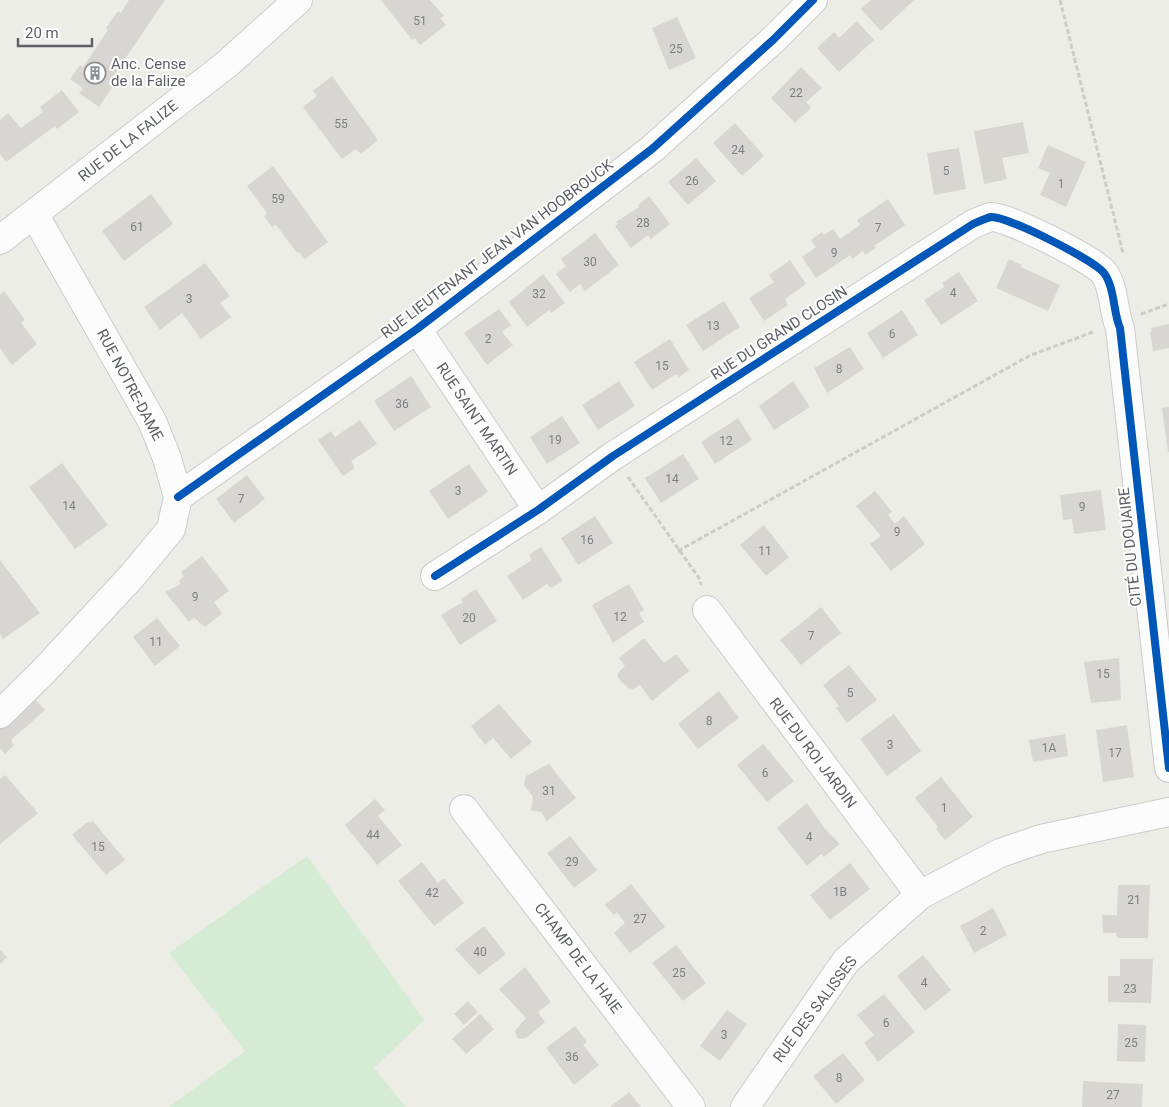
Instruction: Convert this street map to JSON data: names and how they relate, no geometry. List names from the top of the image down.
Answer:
{
  "streets": {
    "street": [
      "RUE DE LA FALIZE",
      "RUE LIEUTENANT JEAN VAN HOOBROUCK",
      "RUE DU GRAND CLOSIN",
      "RUE NOTRE-DAME",
      "RUE SAINT MARTIN",
      "CITÉ DU DOUAIRE",
      "RUE DU ROI JARDIN",
      "CHAMP DE LA HAIE",
      "RUE DES SALISSES"
    ]
  },
  "crossings": [
    ["RUE DE LA FALIZE", "RUE NOTRE-DAME"],
    ["RUE LIEUTENANT JEAN VAN HOOBROUCK", "RUE NOTRE-DAME"],
    ["RUE LIEUTENANT JEAN VAN HOOBROUCK", "RUE SAINT MARTIN"],
    ["RUE DU GRAND CLOSIN", "RUE SAINT MARTIN"],
    ["RUE DU ROI JARDIN", "RUE DES SALISSES"]
  ],
  "places": {
    "building": ["Anc. Cense de la Falize"]
  },
  "house_numbers": [
    "51",
    "25",
    "22",
    "55",
    "24",
    "5",
    "26",
    "1",
    "59",
    "28",
    "61",
    "7",
    "9",
    "30",
    "4",
    "32",
    "3",
    "13",
    "6",
    "2",
    "15",
    "8",
    "36",
    "19",
    "12",
    "14",
    "3",
    "7",
    "14",
    "9",
    "9",
    "16",
    "11",
    "9",
    "12",
    "20",
    "7",
    "11",
    "15",
    "5",
    "8",
    "3",
    "1A",
    "17",
    "6",
    "31",
    "1",
    "44",
    "4",
    "15",
    "29",
    "1B",
    "42",
    "21",
    "27",
    "2",
    "40",
    "25",
    "4",
    "23",
    "6",
    "3",
    "25",
    "36",
    "8",
    "27"
  ],
  "scale_bar": "20 m"
}
